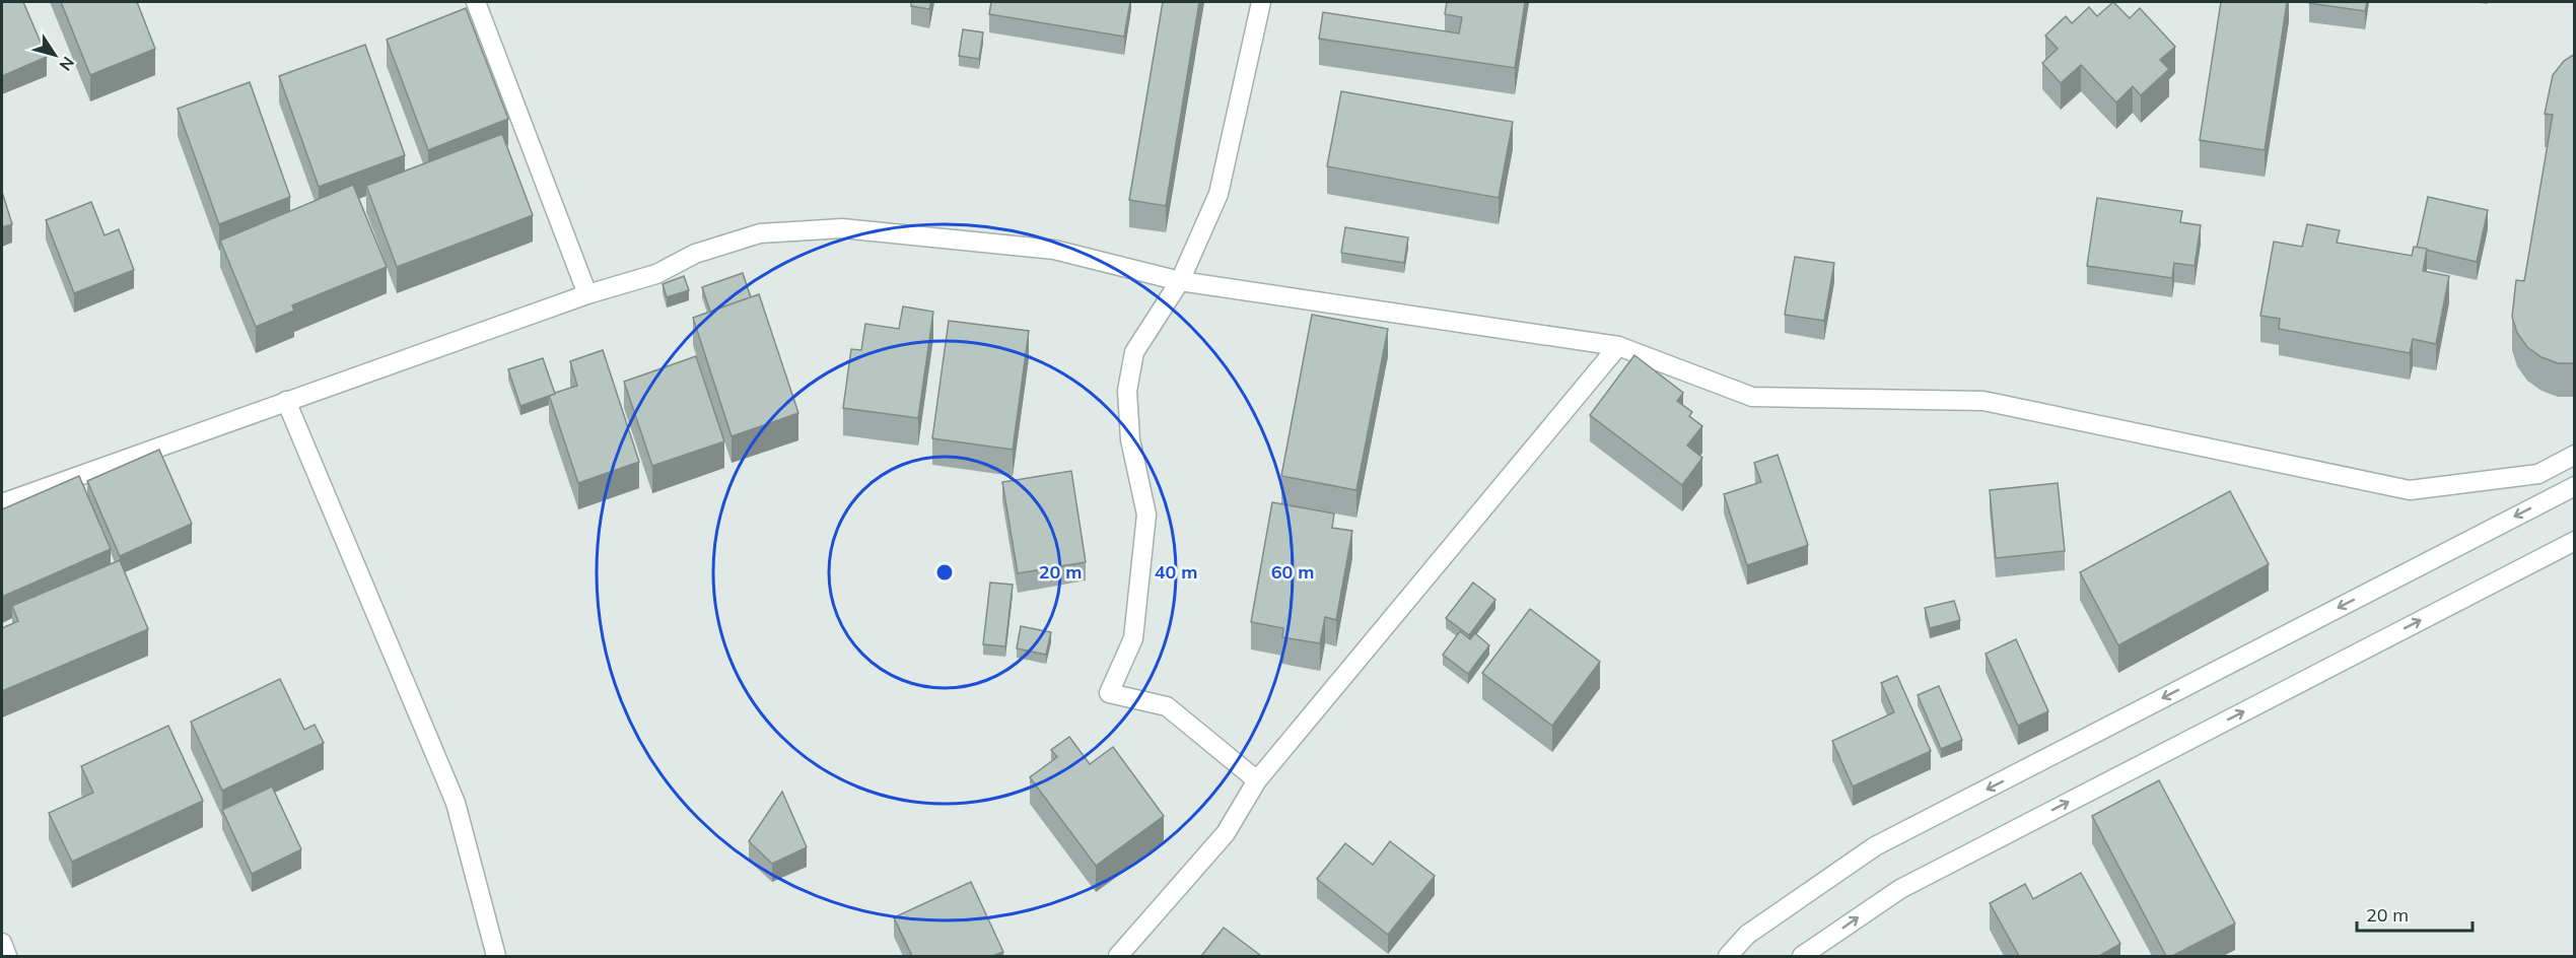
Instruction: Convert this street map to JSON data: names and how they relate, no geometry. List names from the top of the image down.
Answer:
{
  "scale_bar": "20 m",
  "north": "bottom right",
  "rings": ["20 m", "40 m", "60 m"]
}
